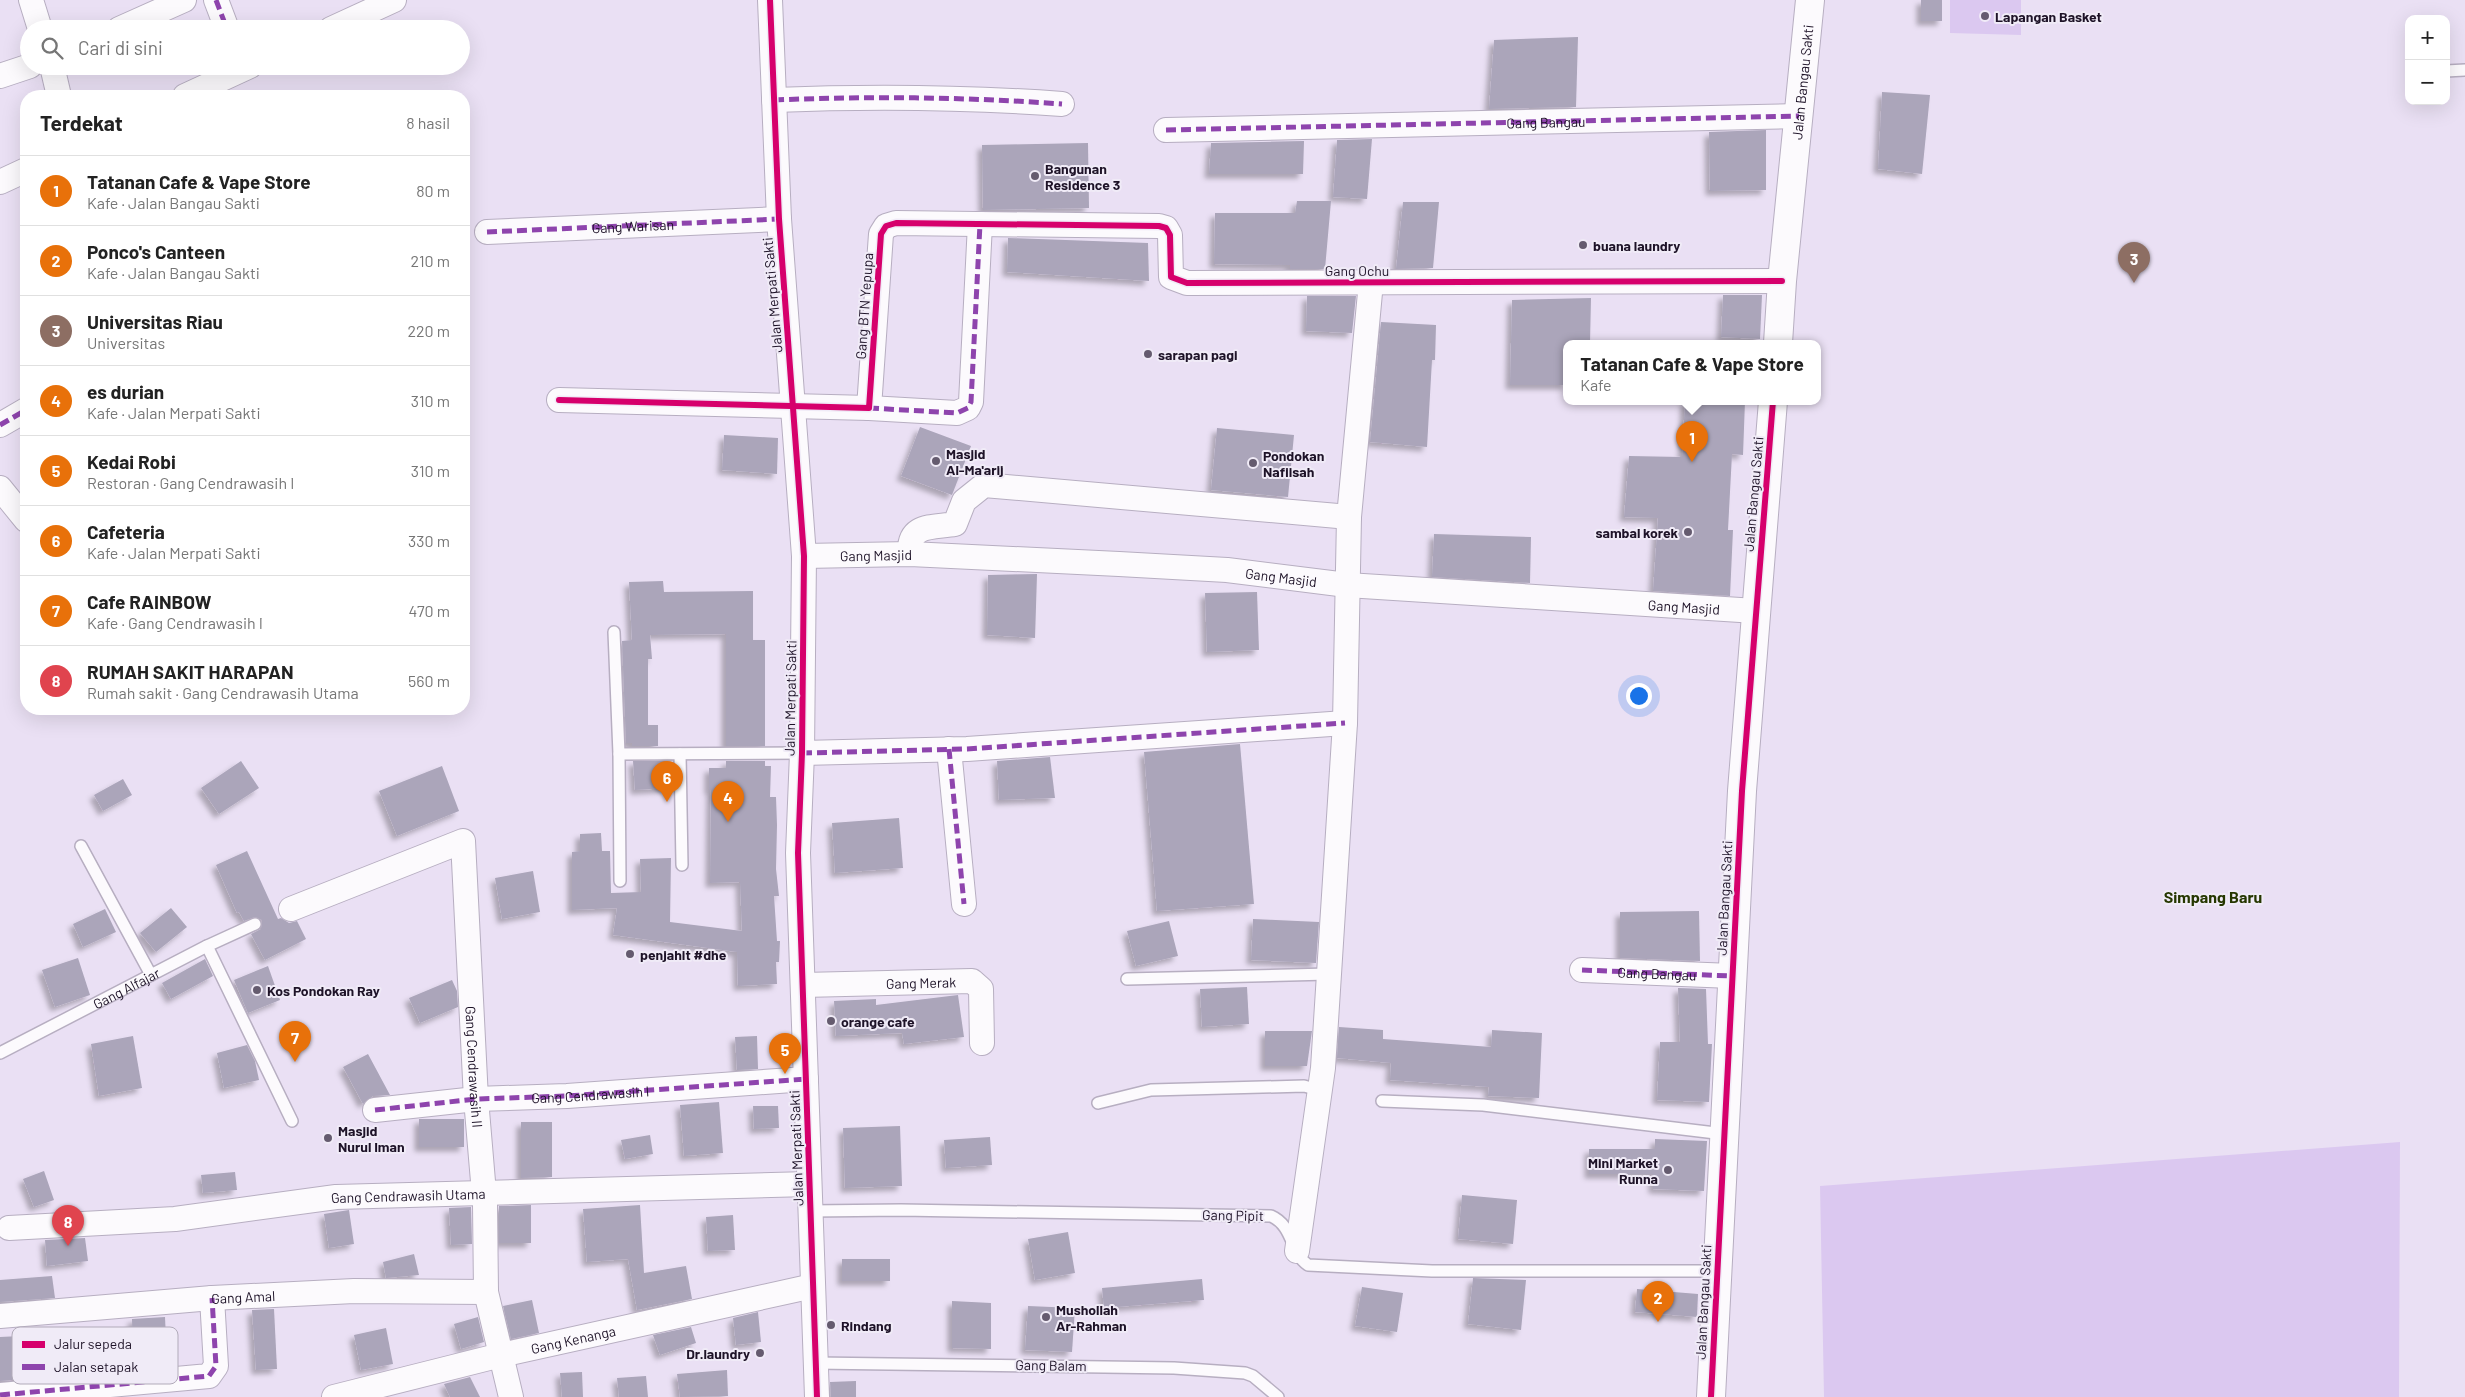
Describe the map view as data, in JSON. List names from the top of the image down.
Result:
{
  "streets": {
    "street": [
      "Jalan Bangau Sakti",
      "Gang Bangau",
      "Gang Warisan",
      "Gang Ochu",
      "Jalan Merpati Sakti",
      "Gang BTN Yepupa",
      "Gang Masjid",
      "Gang Merak",
      "Gang Cendrawasih II",
      "Gang Cendrawasih I",
      "Gang Cendrawasih Utama",
      "Gang Amal",
      "Gang Kenanga"
    ],
    "lane": ["Gang Alfajar", "Gang Pipit", "Gang Balam"]
  },
  "crossings": [
    ["Jalan Bangau Sakti", "Gang Bangau"],
    ["Jalan Bangau Sakti", "Gang Ochu"],
    ["Jalan Bangau Sakti", "Gang Masjid"],
    ["Jalan Bangau Sakti", "Gang Pipit"],
    ["Gang Warisan", "Jalan Merpati Sakti"],
    ["Gang Ochu", "Gang BTN Yepupa"],
    ["Jalan Merpati Sakti", "Gang Masjid"],
    ["Jalan Merpati Sakti", "Gang Merak"],
    ["Jalan Merpati Sakti", "Gang Cendrawasih I"],
    ["Jalan Merpati Sakti", "Gang Cendrawasih Utama"],
    ["Jalan Merpati Sakti", "Gang Pipit"],
    ["Jalan Merpati Sakti", "Gang Kenanga"],
    ["Jalan Merpati Sakti", "Gang Balam"],
    ["Gang Cendrawasih II", "Gang Cendrawasih I"],
    ["Gang Cendrawasih II", "Gang Cendrawasih Utama"],
    ["Gang Cendrawasih II", "Gang Amal"],
    ["Gang Cendrawasih II", "Gang Kenanga"]
  ],
  "districts": ["Simpang Baru"],
  "places": [
    "Lapangan Basket",
    "Bangunan Residence 3",
    "buana laundry",
    "sarapan pagi",
    "Masjid Al-Ma'arij",
    "Pondokan Nafiisah",
    "sambal korek",
    "penjahit #dhe",
    "Kos Pondokan Ray",
    "orange cafe",
    "Masjid Nurul Iman",
    "Mini Market Runna",
    "Mushollah Ar-Rahman",
    "Rindang",
    "Dr.laundry"
  ],
  "legend": ["Jalur sepeda", "Jalan setapak"],
  "page": {
    "map_buttons": ["+", "−"],
    "search": "Cari di sini",
    "heading": ["Terdekat", "8 hasil"],
    "list": [
      {
        "mark": "1",
        "name": "Tatanan Cafe & Vape Store",
        "note": "Kafe · Jalan Bangau Sakti",
        "value": "80 m"
      },
      {
        "mark": "2",
        "name": "Ponco's Canteen",
        "note": "Kafe · Jalan Bangau Sakti",
        "value": "210 m"
      },
      {
        "mark": "3",
        "name": "Universitas Riau",
        "note": "Universitas",
        "value": "220 m"
      },
      {
        "mark": "4",
        "name": "es durian",
        "note": "Kafe · Jalan Merpati Sakti",
        "value": "310 m"
      },
      {
        "mark": "5",
        "name": "Kedai Robi",
        "note": "Restoran · Gang Cendrawasih I",
        "value": "310 m"
      },
      {
        "mark": "6",
        "name": "Cafeteria",
        "note": "Kafe · Jalan Merpati Sakti",
        "value": "330 m"
      },
      {
        "mark": "7",
        "name": "Cafe RAINBOW",
        "note": "Kafe · Gang Cendrawasih I",
        "value": "470 m"
      },
      {
        "mark": "8",
        "name": "RUMAH SAKIT HARAPAN",
        "note": "Rumah sakit · Gang Cendrawasih Utama",
        "value": "560 m"
      }
    ],
    "pins": [
      "3",
      "1",
      "6",
      "4",
      "7",
      "5",
      "8",
      "2"
    ],
    "popup": ["Tatanan Cafe & Vape Store", "Kafe"]
  }
}
